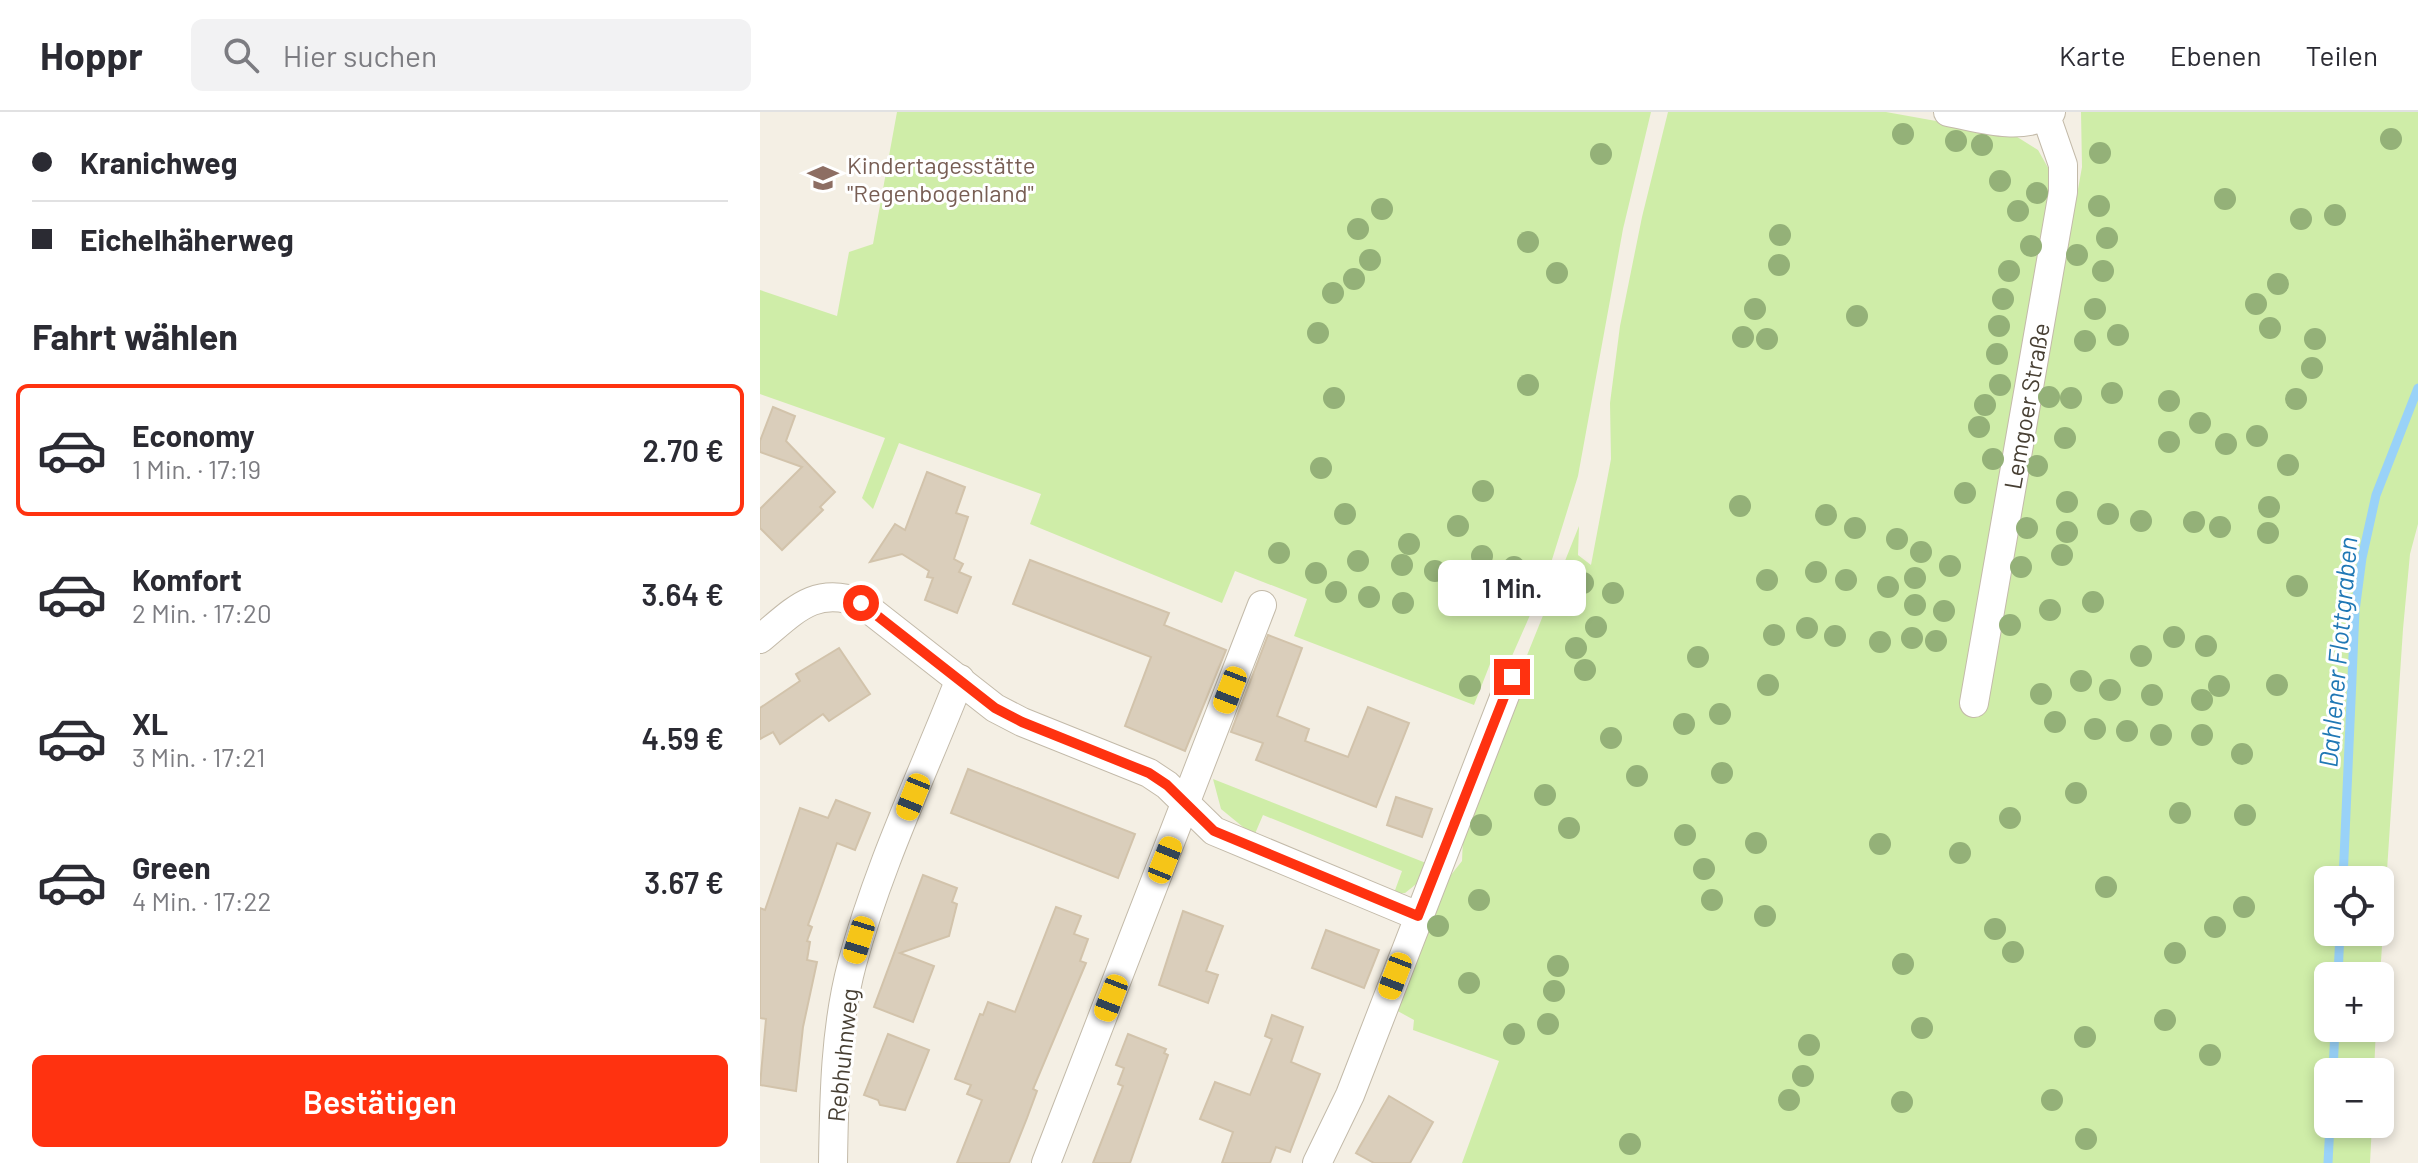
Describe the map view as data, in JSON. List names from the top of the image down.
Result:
{
  "streets": {
    "street": ["Lemgoer Straße", "Rebhuhnweg"]
  },
  "water": ["Dahlener Flottgraben"],
  "places": {
    "school or university": ["Kindertagesstätte \"Regenbogenland\""]
  },
  "page": {
    "header": "Hoppr",
    "search": "Hier suchen",
    "nav": ["Karte", "Ebenen", "Teilen"],
    "banner": ["Kranichweg", "Eichelhäherweg"],
    "heading": "Fahrt wählen",
    "list": [
      {
        "name": "Economy",
        "note": "1 Min. · 17:19",
        "value": "2.70 €"
      },
      {
        "name": "Komfort",
        "note": "2 Min. · 17:20",
        "value": "3.64 €"
      },
      {
        "name": "XL",
        "note": "3 Min. · 17:21",
        "value": "4.59 €"
      },
      {
        "name": "Green",
        "note": "4 Min. · 17:22",
        "value": "3.67 €"
      }
    ],
    "bubble": "1 Min.",
    "map_buttons": ["+", "−"],
    "buttons": "Bestätigen"
  }
}
